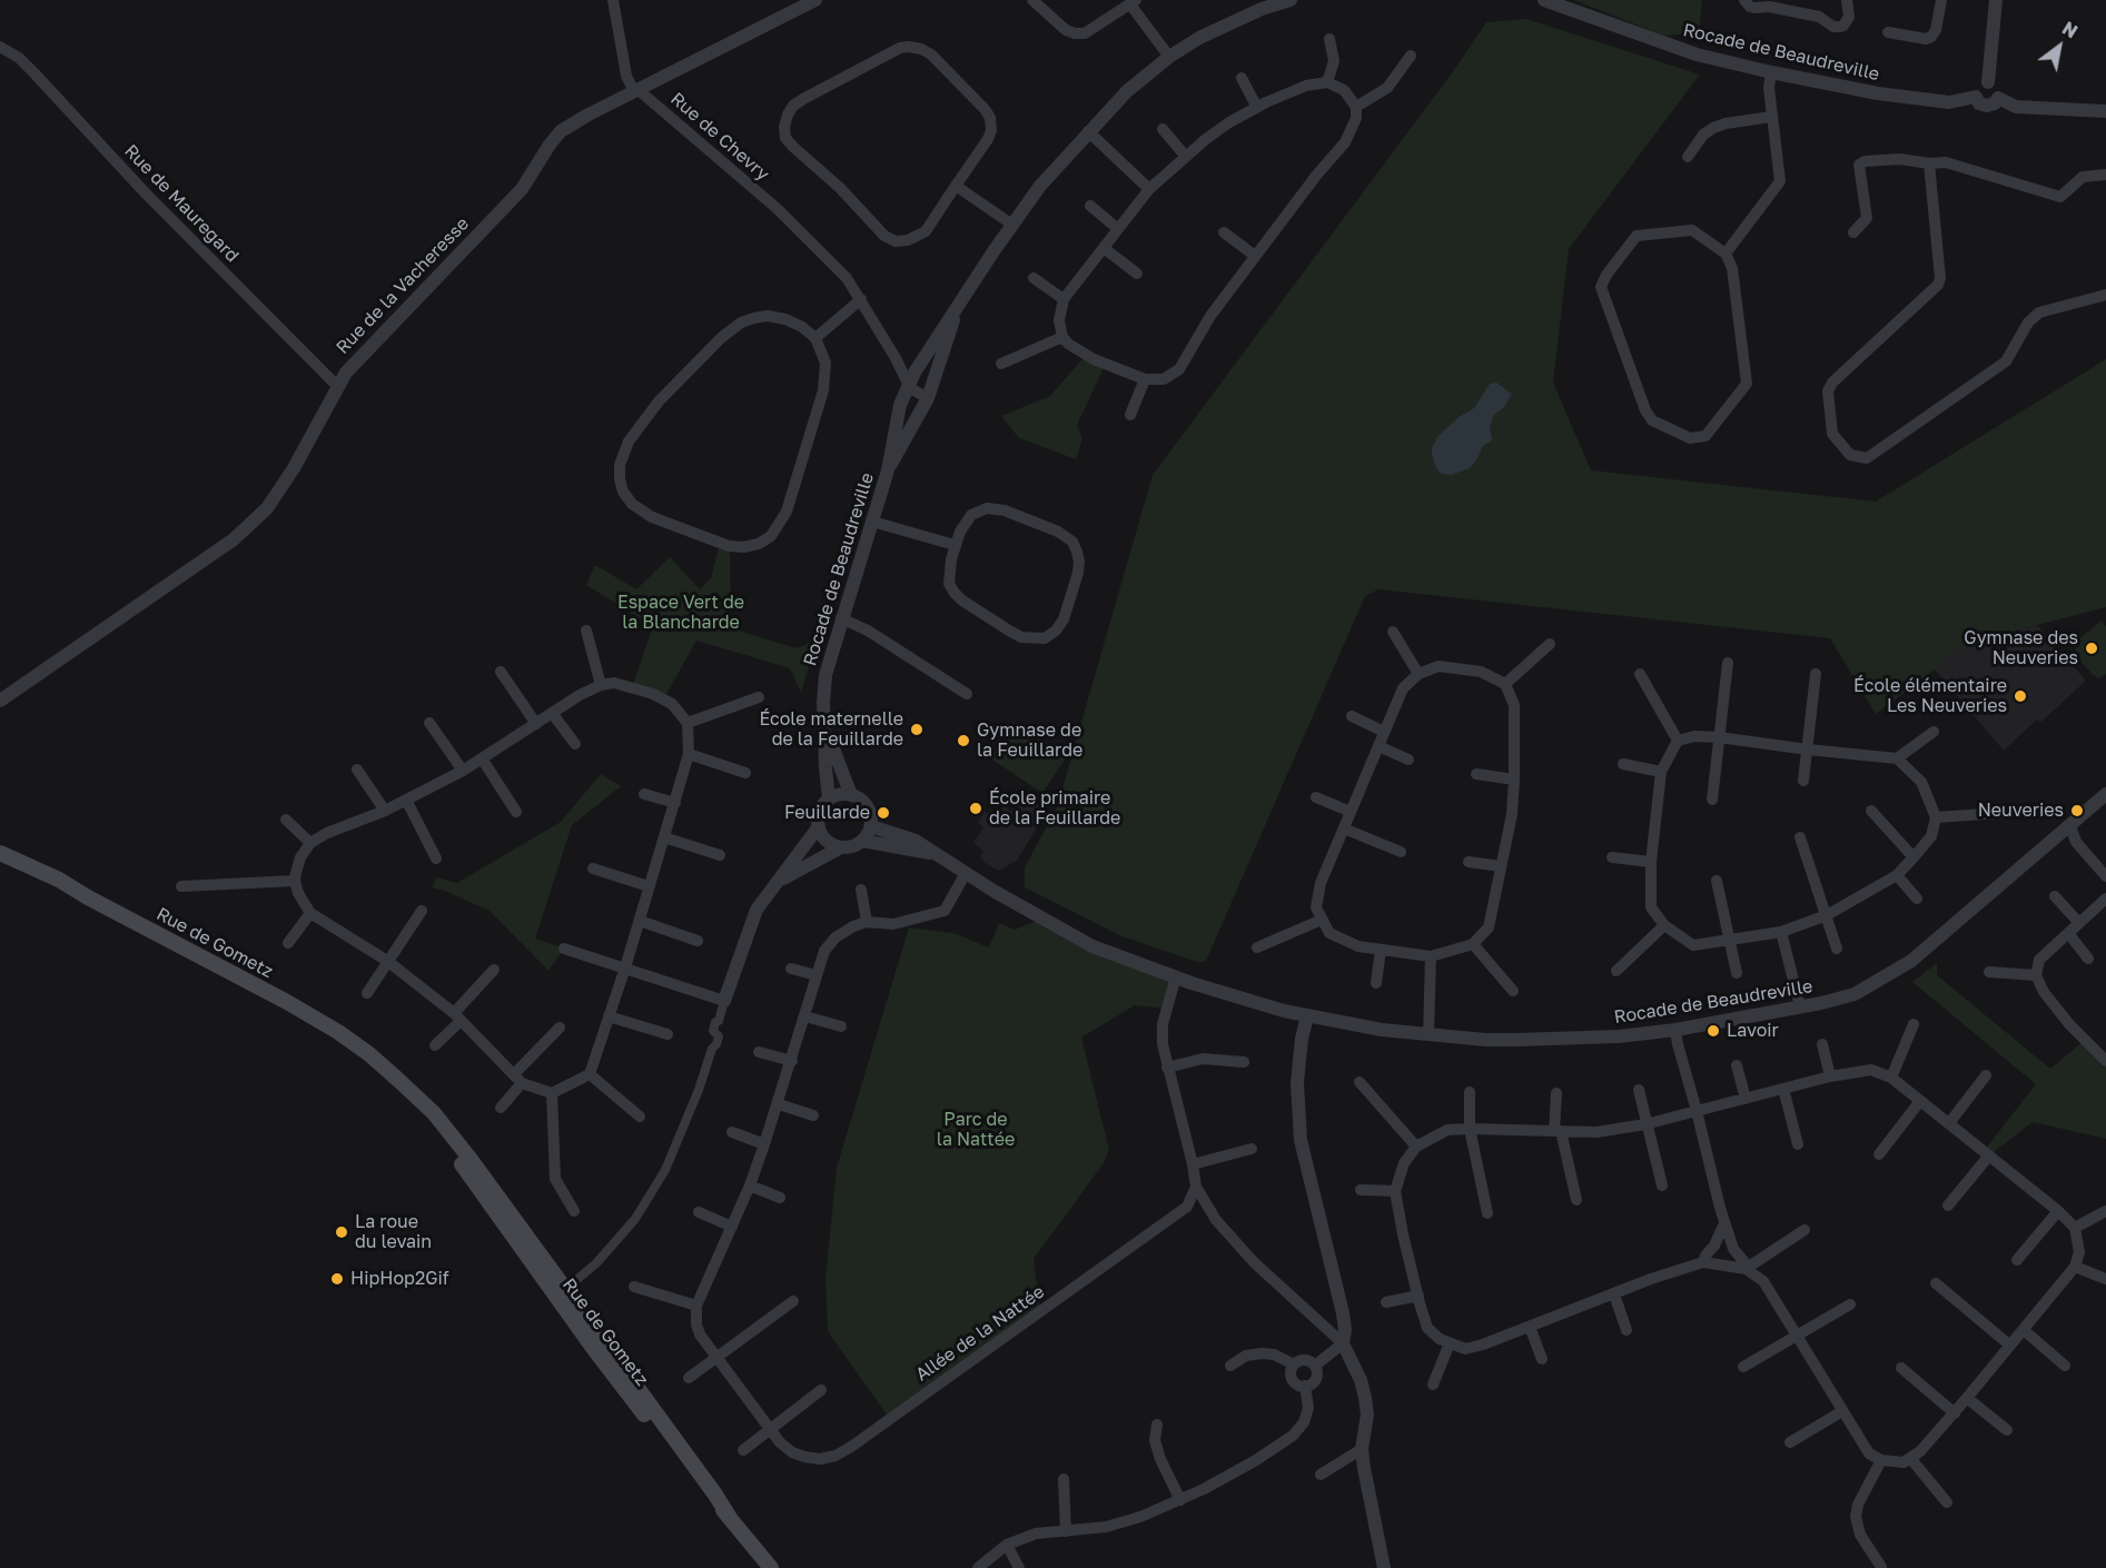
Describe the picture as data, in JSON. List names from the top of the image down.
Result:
{
  "streets": {
    "main road": ["Rue de Gometz"],
    "street": [
      "Rocade de Beaudreville",
      "Rue de Chevry",
      "Rue de Mauregard",
      "Rue de la Vacheresse",
      "Allée de la Nattée"
    ]
  },
  "crossings": [
    ["Rocade de Beaudreville", "Rue de Chevry"],
    ["Rue de Chevry", "Rue de la Vacheresse"],
    ["Rue de Mauregard", "Rue de la Vacheresse"]
  ],
  "parks": ["Espace Vert de la Blancharde", "Parc de la Nattée"],
  "places": [
    "Gymnase des Neuveries",
    "École élémentaire Les Neuveries",
    "École maternelle de la Feuillarde",
    "Gymnase de la Feuillarde",
    "École primaire de la Feuillarde",
    "Neuveries",
    "Feuillarde",
    "Lavoir",
    "La roue du levain",
    "HipHop2Gif"
  ],
  "north": "top right"
}
